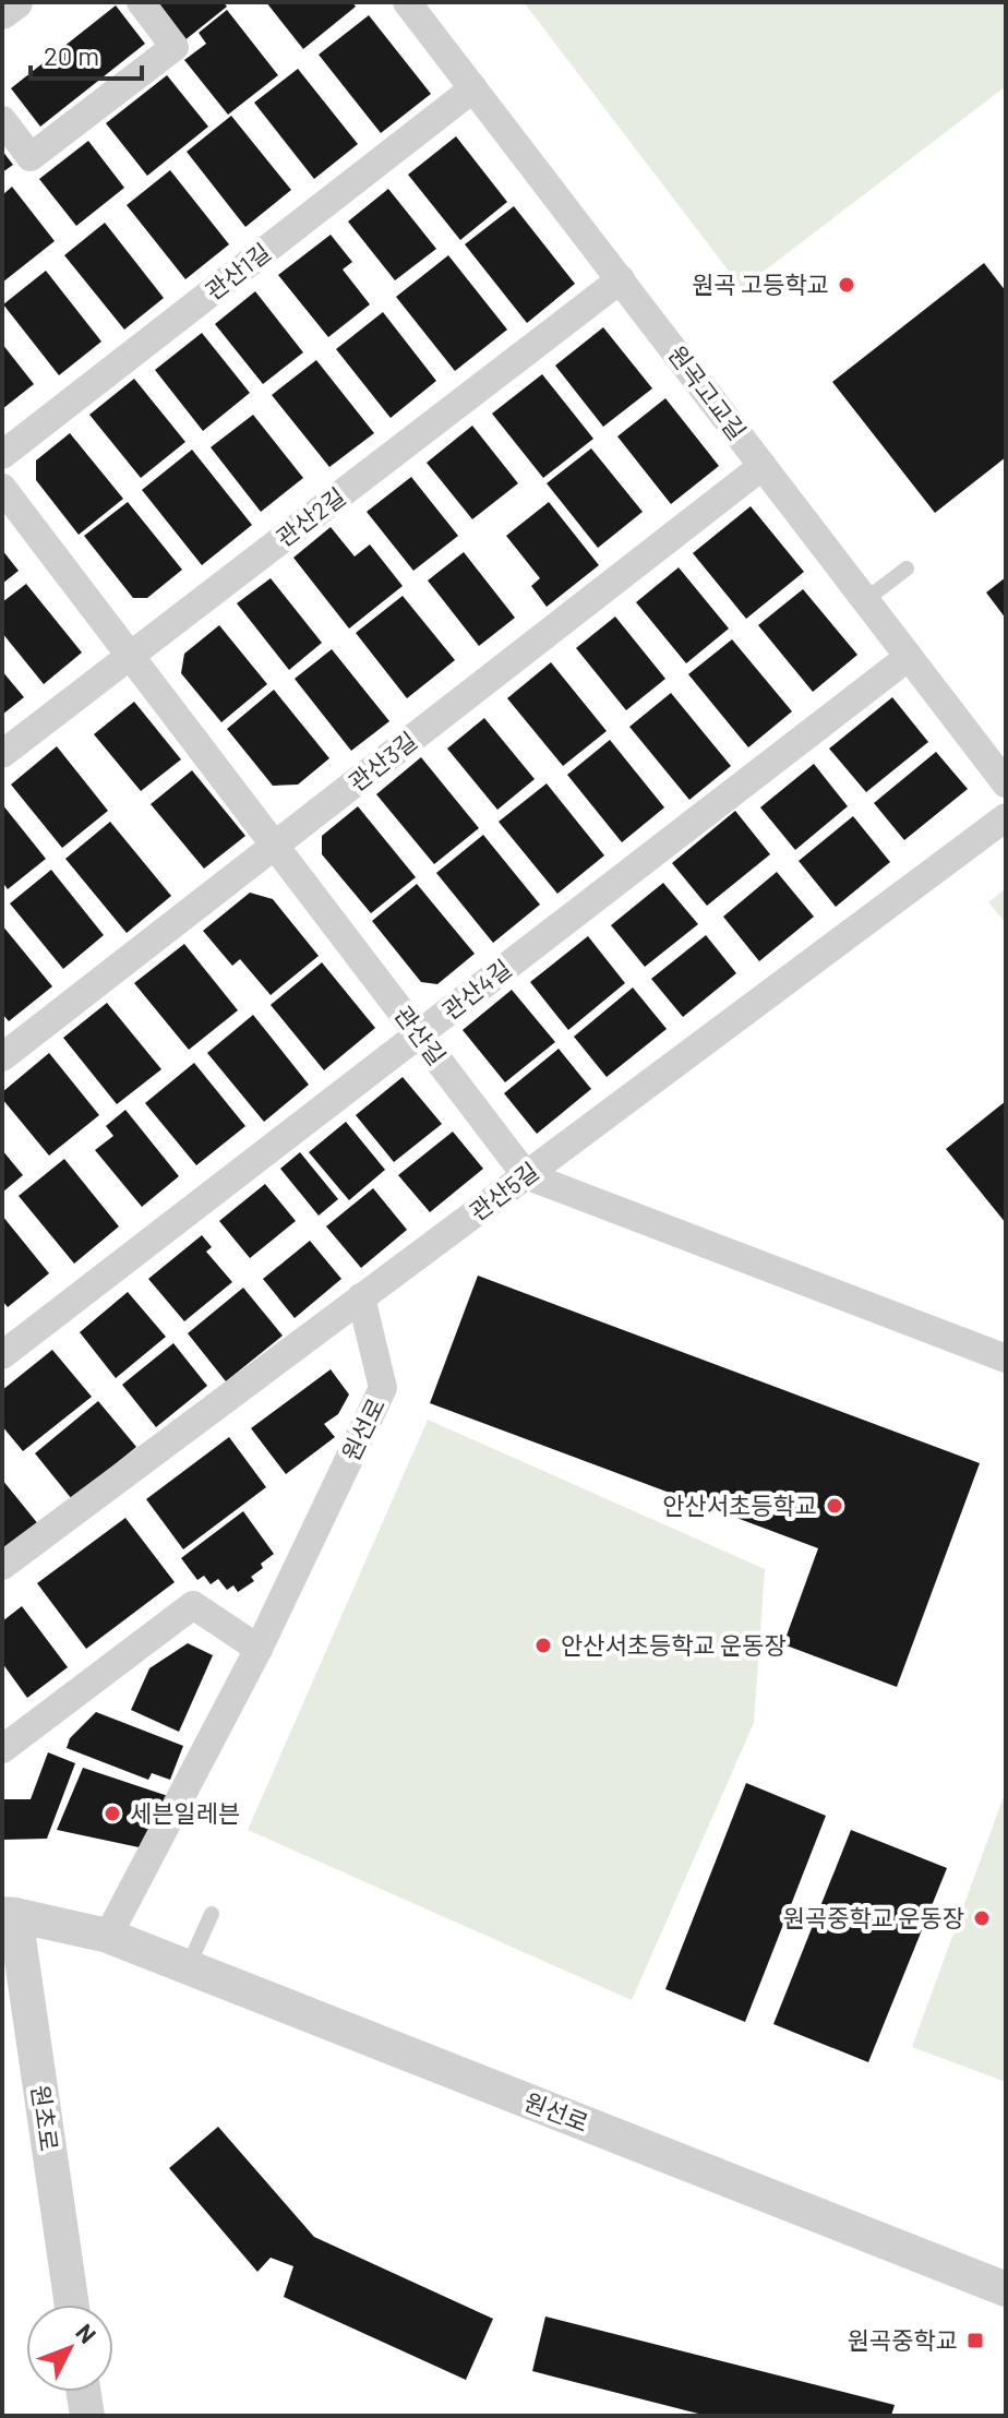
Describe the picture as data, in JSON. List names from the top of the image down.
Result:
{
  "streets": {
    "street": [
      "관산1길",
      "원곡고교길",
      "관산2길",
      "관산3길",
      "관산4길",
      "관산길",
      "관산5길",
      "원선로",
      "원초로"
    ]
  },
  "crossings": [
    ["관산1길", "원곡고교길"],
    ["원곡고교길", "관산2길"],
    ["원곡고교길", "관산3길"],
    ["원곡고교길", "관산4길"],
    ["관산2길", "관산길"],
    ["관산3길", "관산길"],
    ["관산4길", "관산길"],
    ["관산길", "관산5길"],
    ["관산5길", "원선로"],
    ["원선로", "원초로"]
  ],
  "places": {
    "other": [
      "원곡 고등학교",
      "안산서초등학교",
      "안산서초등학교 운동장",
      "세븐일레븐",
      "원곡중학교 운동장"
    ],
    "transit": ["원곡중학교"]
  },
  "scale_bar": "20 m",
  "north": "top right"
}
